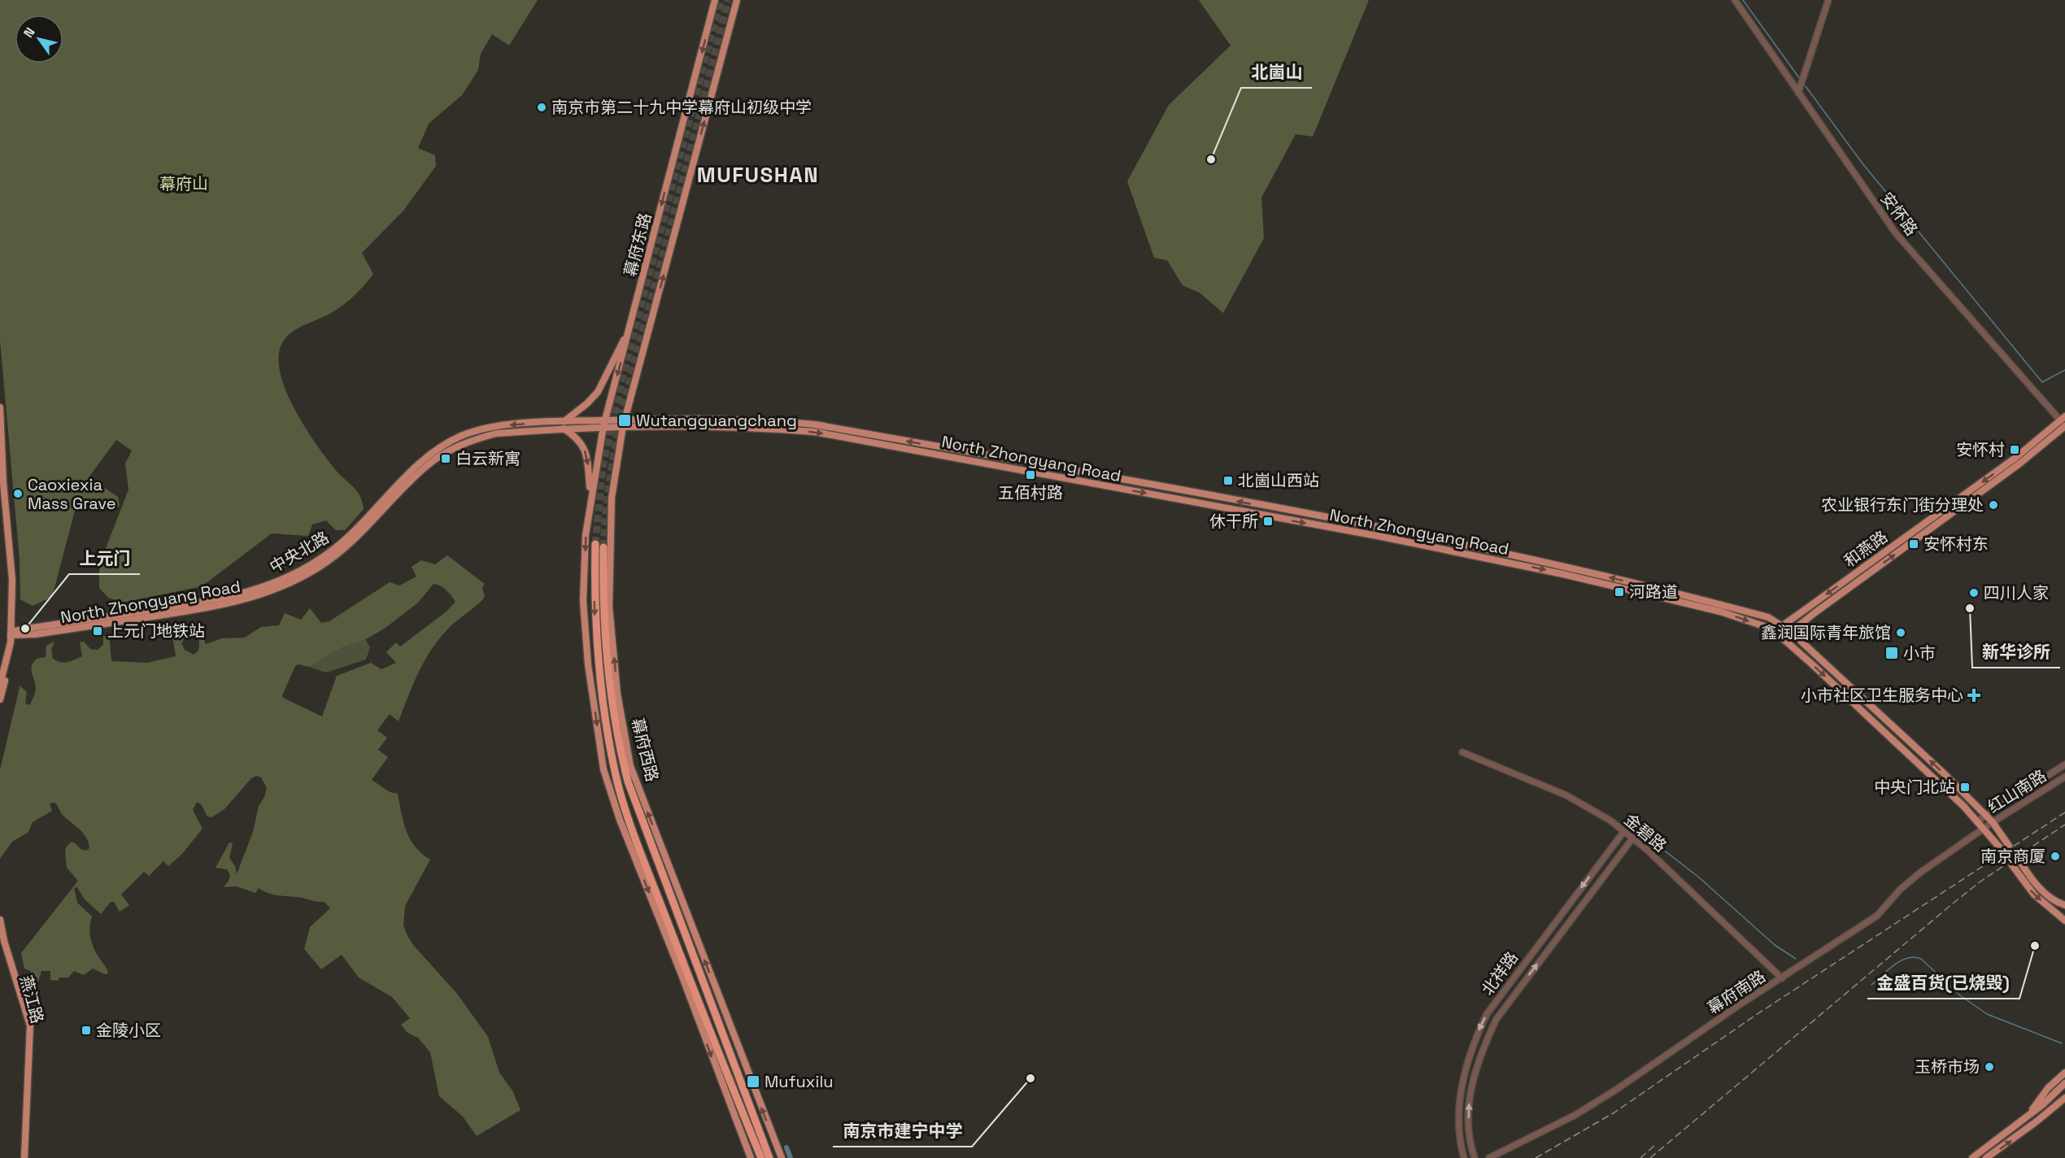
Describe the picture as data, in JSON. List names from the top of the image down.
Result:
{
  "streets": {
    "highway": ["幕府西路"],
    "main road": [
      "幕府东路",
      "North Zhongyang Road",
      "和燕路",
      "燕江路"
    ],
    "street": [
      "安怀路",
      "红山南路",
      "金碧路",
      "北祥路",
      "幕府南路"
    ]
  },
  "crossings": [
    ["安怀路", "和燕路"],
    ["幕府东路", "North Zhongyang Road"],
    ["幕府东路", "幕府西路"],
    ["North Zhongyang Road", "和燕路"],
    ["North Zhongyang Road", "幕府西路"],
    ["North Zhongyang Road", "红山南路"],
    ["North Zhongyang Road", "幕府南路"],
    ["红山南路", "幕府南路"],
    ["金碧路", "北祥路"],
    ["金碧路", "幕府南路"]
  ],
  "districts": ["MUFUSHAN"],
  "parks": ["幕府山"],
  "places": {
    "other": [
      "南京市第二十九中学幕府山初级中学",
      "北崮山",
      "Caoxiexia Mass Grave",
      "农业银行东门街分理处",
      "四川人家",
      "新华诊所",
      "上元门",
      "鑫润国际青年旅馆",
      "南京商厦",
      "金盛百货(已烧毁)",
      "玉桥市场",
      "南京市建宁中学"
    ],
    "transit": [
      "Wutangguangchang",
      "安怀村",
      "白云新寓",
      "五佰村路",
      "北崮山西站",
      "休干所",
      "安怀村东",
      "河路道",
      "上元门地铁站",
      "小市",
      "中央门北站",
      "金陵小区",
      "Mufuxilu"
    ],
    "health": ["小市社区卫生服务中心"]
  },
  "north": "top left"
}
